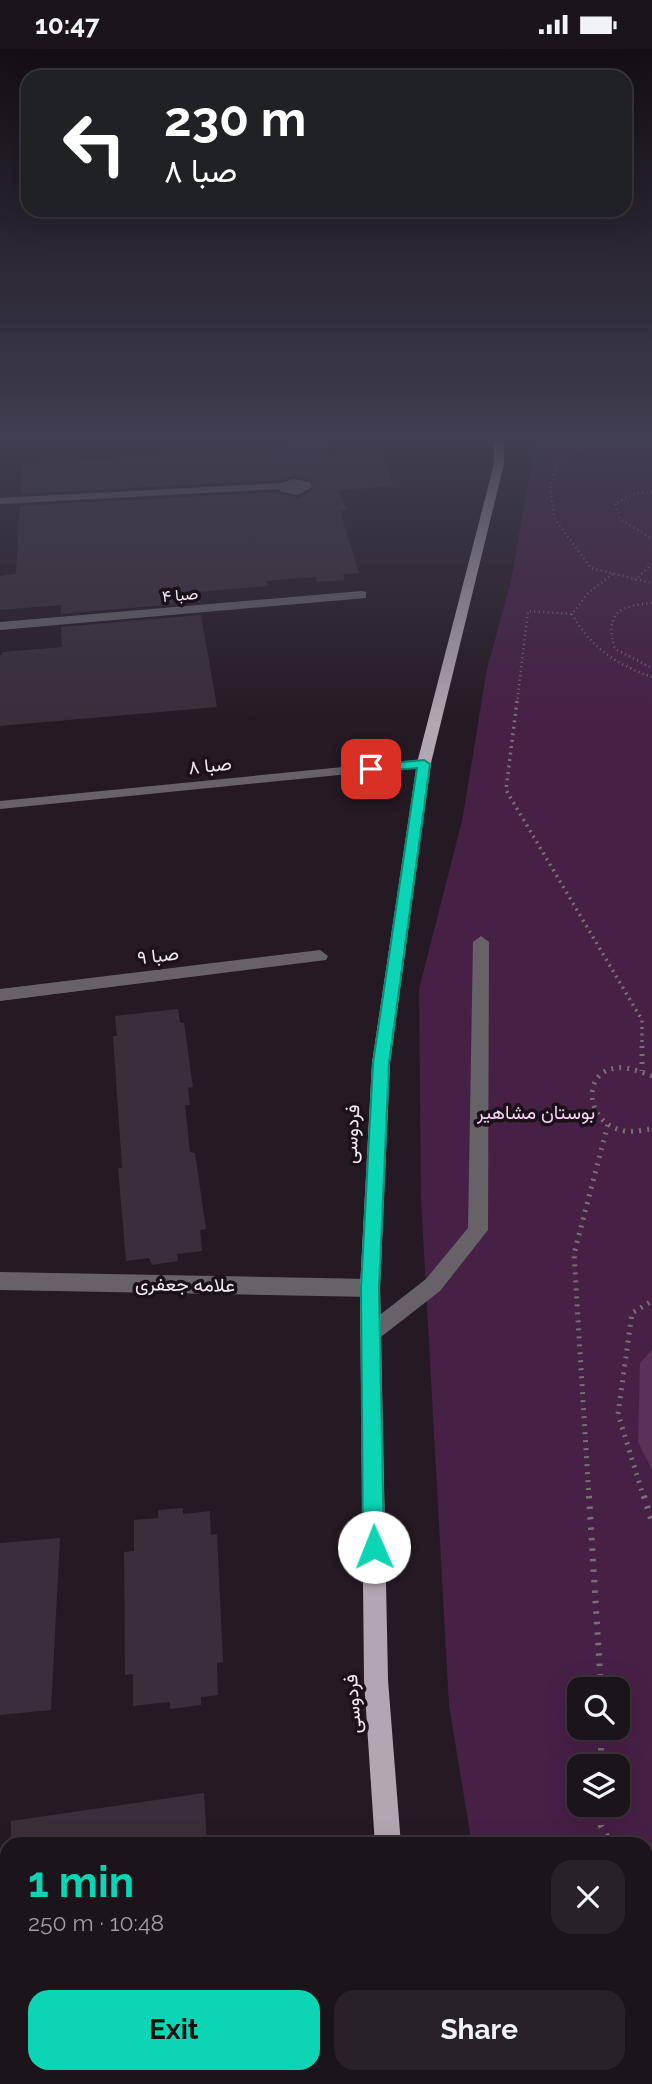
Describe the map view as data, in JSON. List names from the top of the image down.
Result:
{
  "streets": {
    "main road": ["فردوسی"],
    "street": [
      "صبا ۴",
      "صبا ۸",
      "صبا ۹",
      "علامه جعفری"
    ]
  },
  "crossings": [
    ["صبا ۸", "فردوسی"],
    ["فردوسی", "علامه جعفری"]
  ],
  "parks": ["بوستان مشاهیر"],
  "page": {
    "status": "10:47",
    "turn": ["230 m", "صبا ۸"],
    "heading": ["1 min", "250 m · 10:48"],
    "buttons": ["Exit", "Share"]
  }
}
